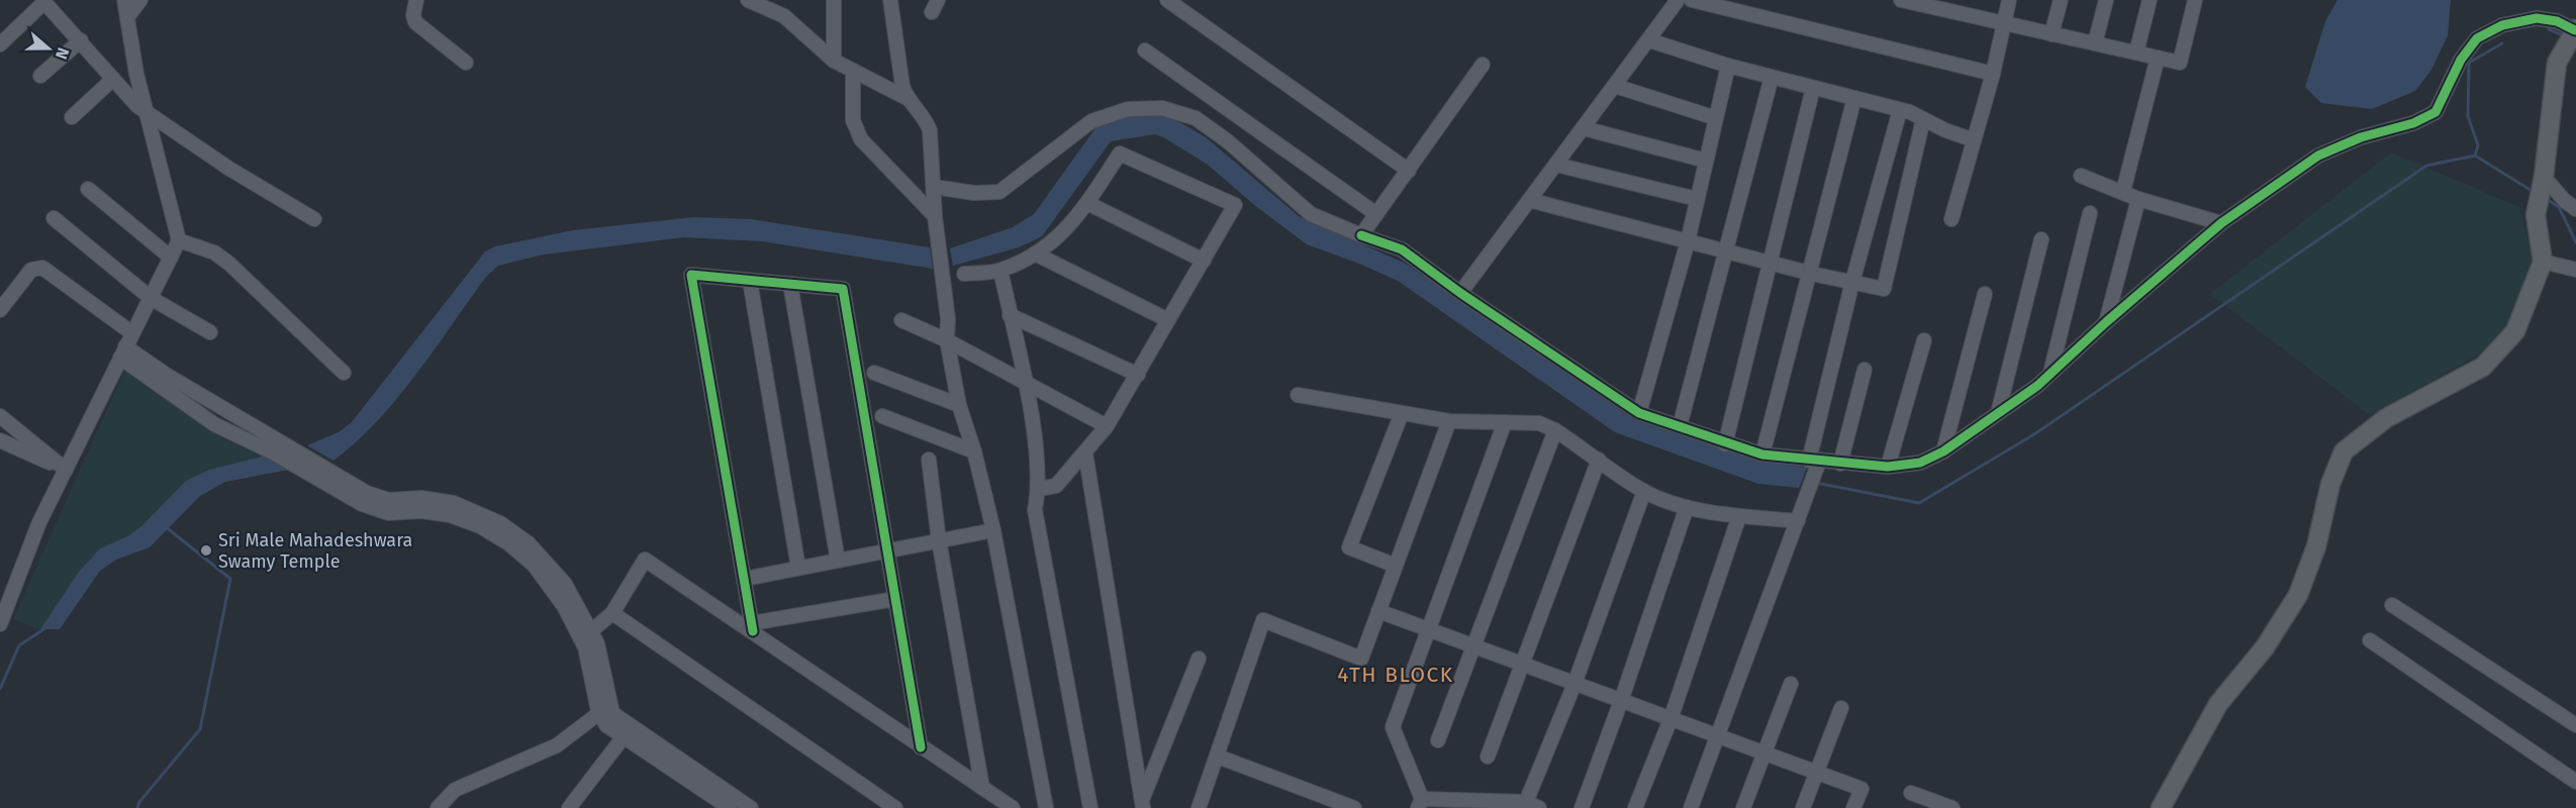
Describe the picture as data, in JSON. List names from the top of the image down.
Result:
{
  "districts": ["4TH BLOCK"],
  "places": ["Sri Male Mahadeshwara Swamy Temple"],
  "north": "right"
}
